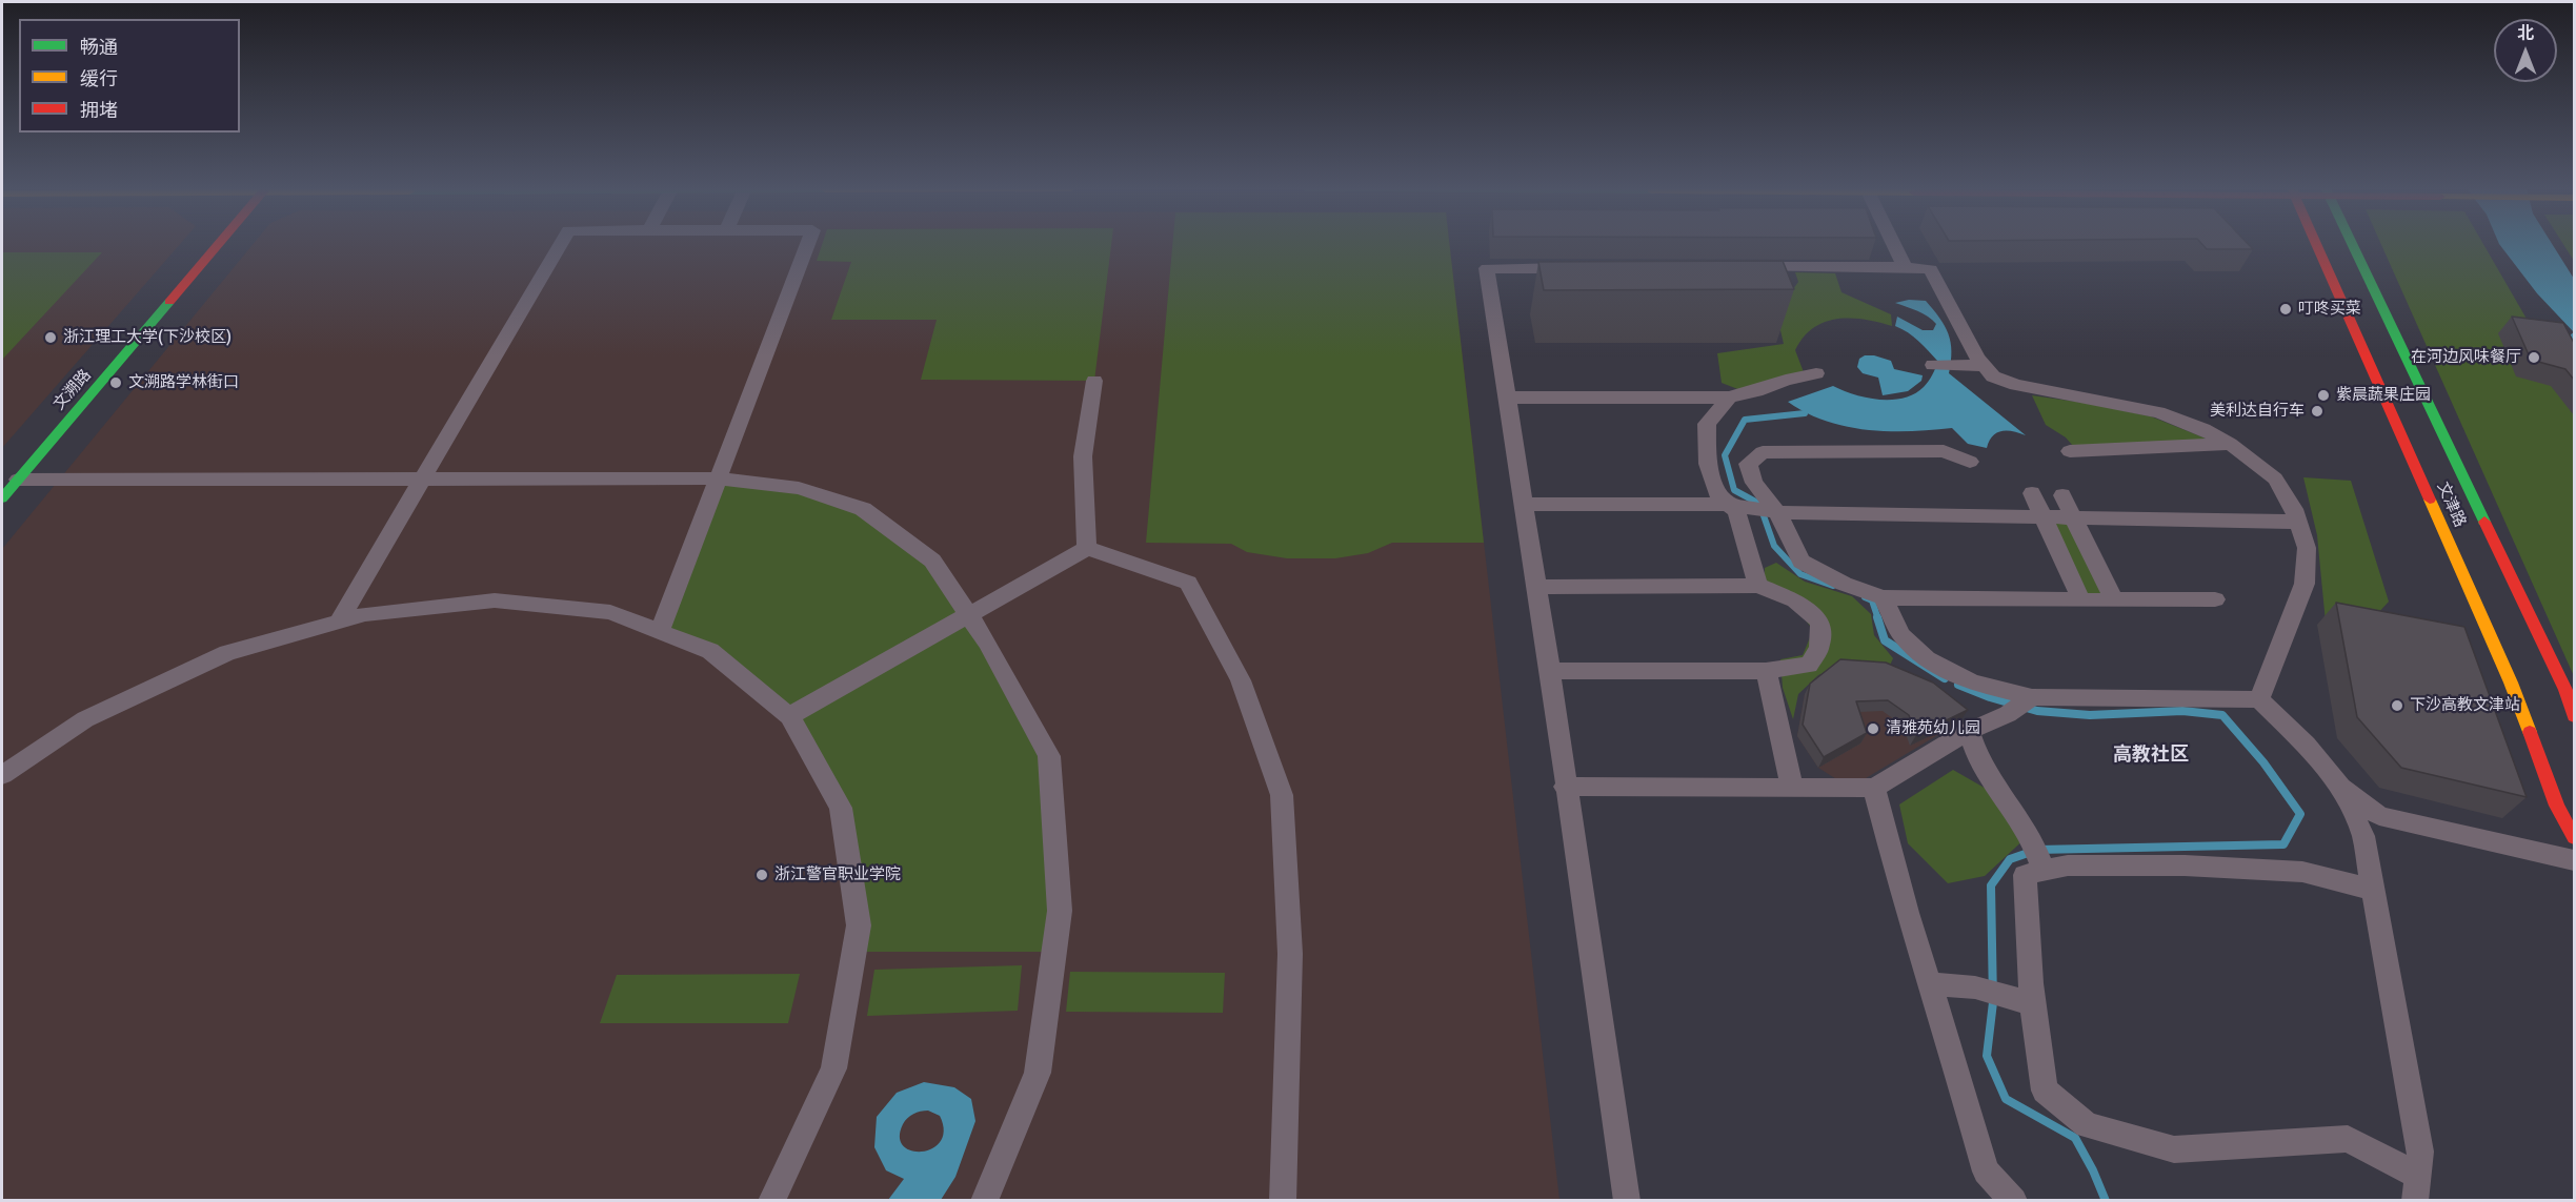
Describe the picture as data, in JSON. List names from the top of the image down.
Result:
{
  "streets": {
    "main road": ["文溯路", "文津路"]
  },
  "districts": ["高教社区"],
  "places": [
    "叮咚买菜",
    "浙江理工大学(下沙校区)",
    "在河边风味餐厅",
    "文溯路学林街口",
    "紫晨蔬果庄园",
    "美利达自行车",
    "下沙高教文津站",
    "清雅苑幼儿园",
    "浙江警官职业学院"
  ],
  "legend": ["畅通", "缓行", "拥堵"],
  "north": "top"
}
